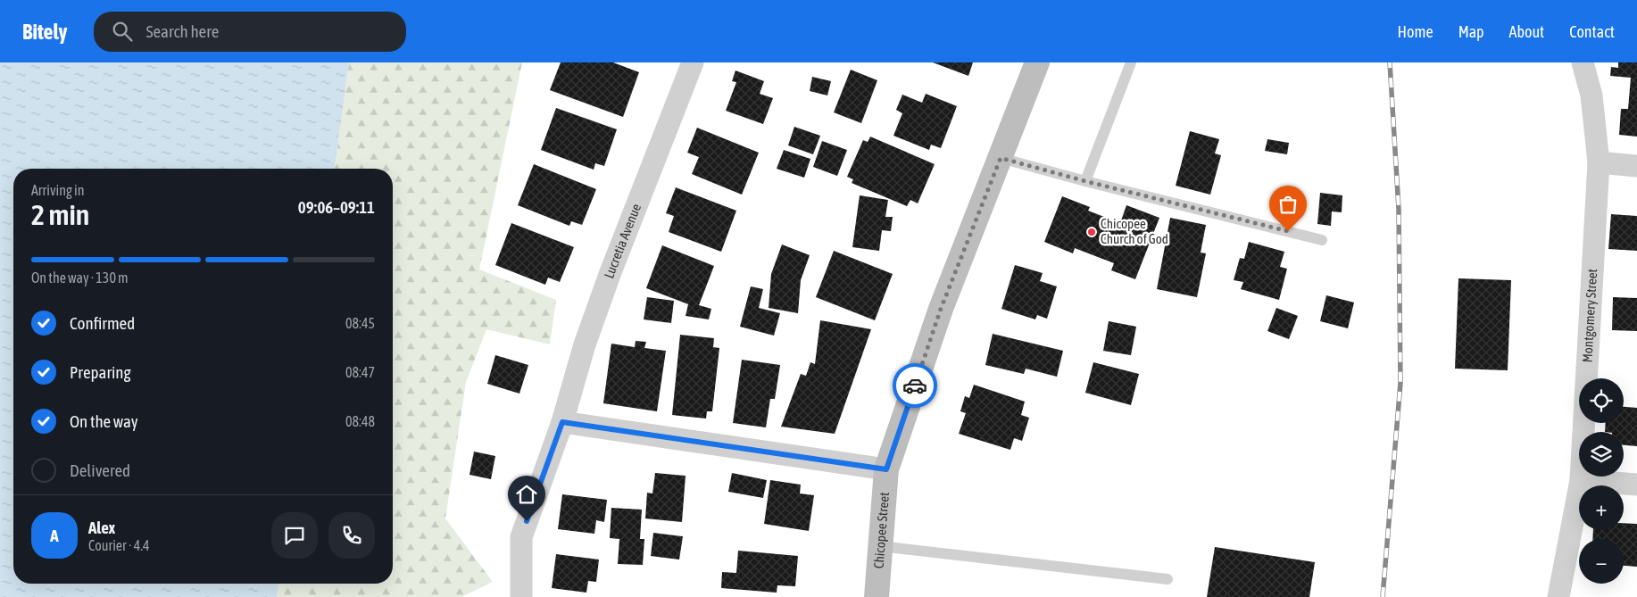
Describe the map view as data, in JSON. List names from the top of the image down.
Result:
{
  "streets": {
    "main road": ["Chicopee Street"],
    "street": ["Lucretia Avenue", "Montgomery Street"]
  },
  "places": ["Chicopee Church of God"],
  "page": {
    "header": "Bitely",
    "search": "Search here",
    "nav": [
      "Home",
      "Map",
      "About",
      "Contact"
    ],
    "heading": ["2 min", "Arriving in", "09:06–09:11"],
    "panel": ["Alex", "Courier · 4.4"],
    "bar": "On the way · 130 m",
    "list": [
      ["Confirmed", "08:45"],
      ["Preparing", "08:47"],
      ["On the way", "08:48"],
      "Delivered"
    ],
    "map_buttons": ["+", "−"],
    "round": "A"
  }
}
